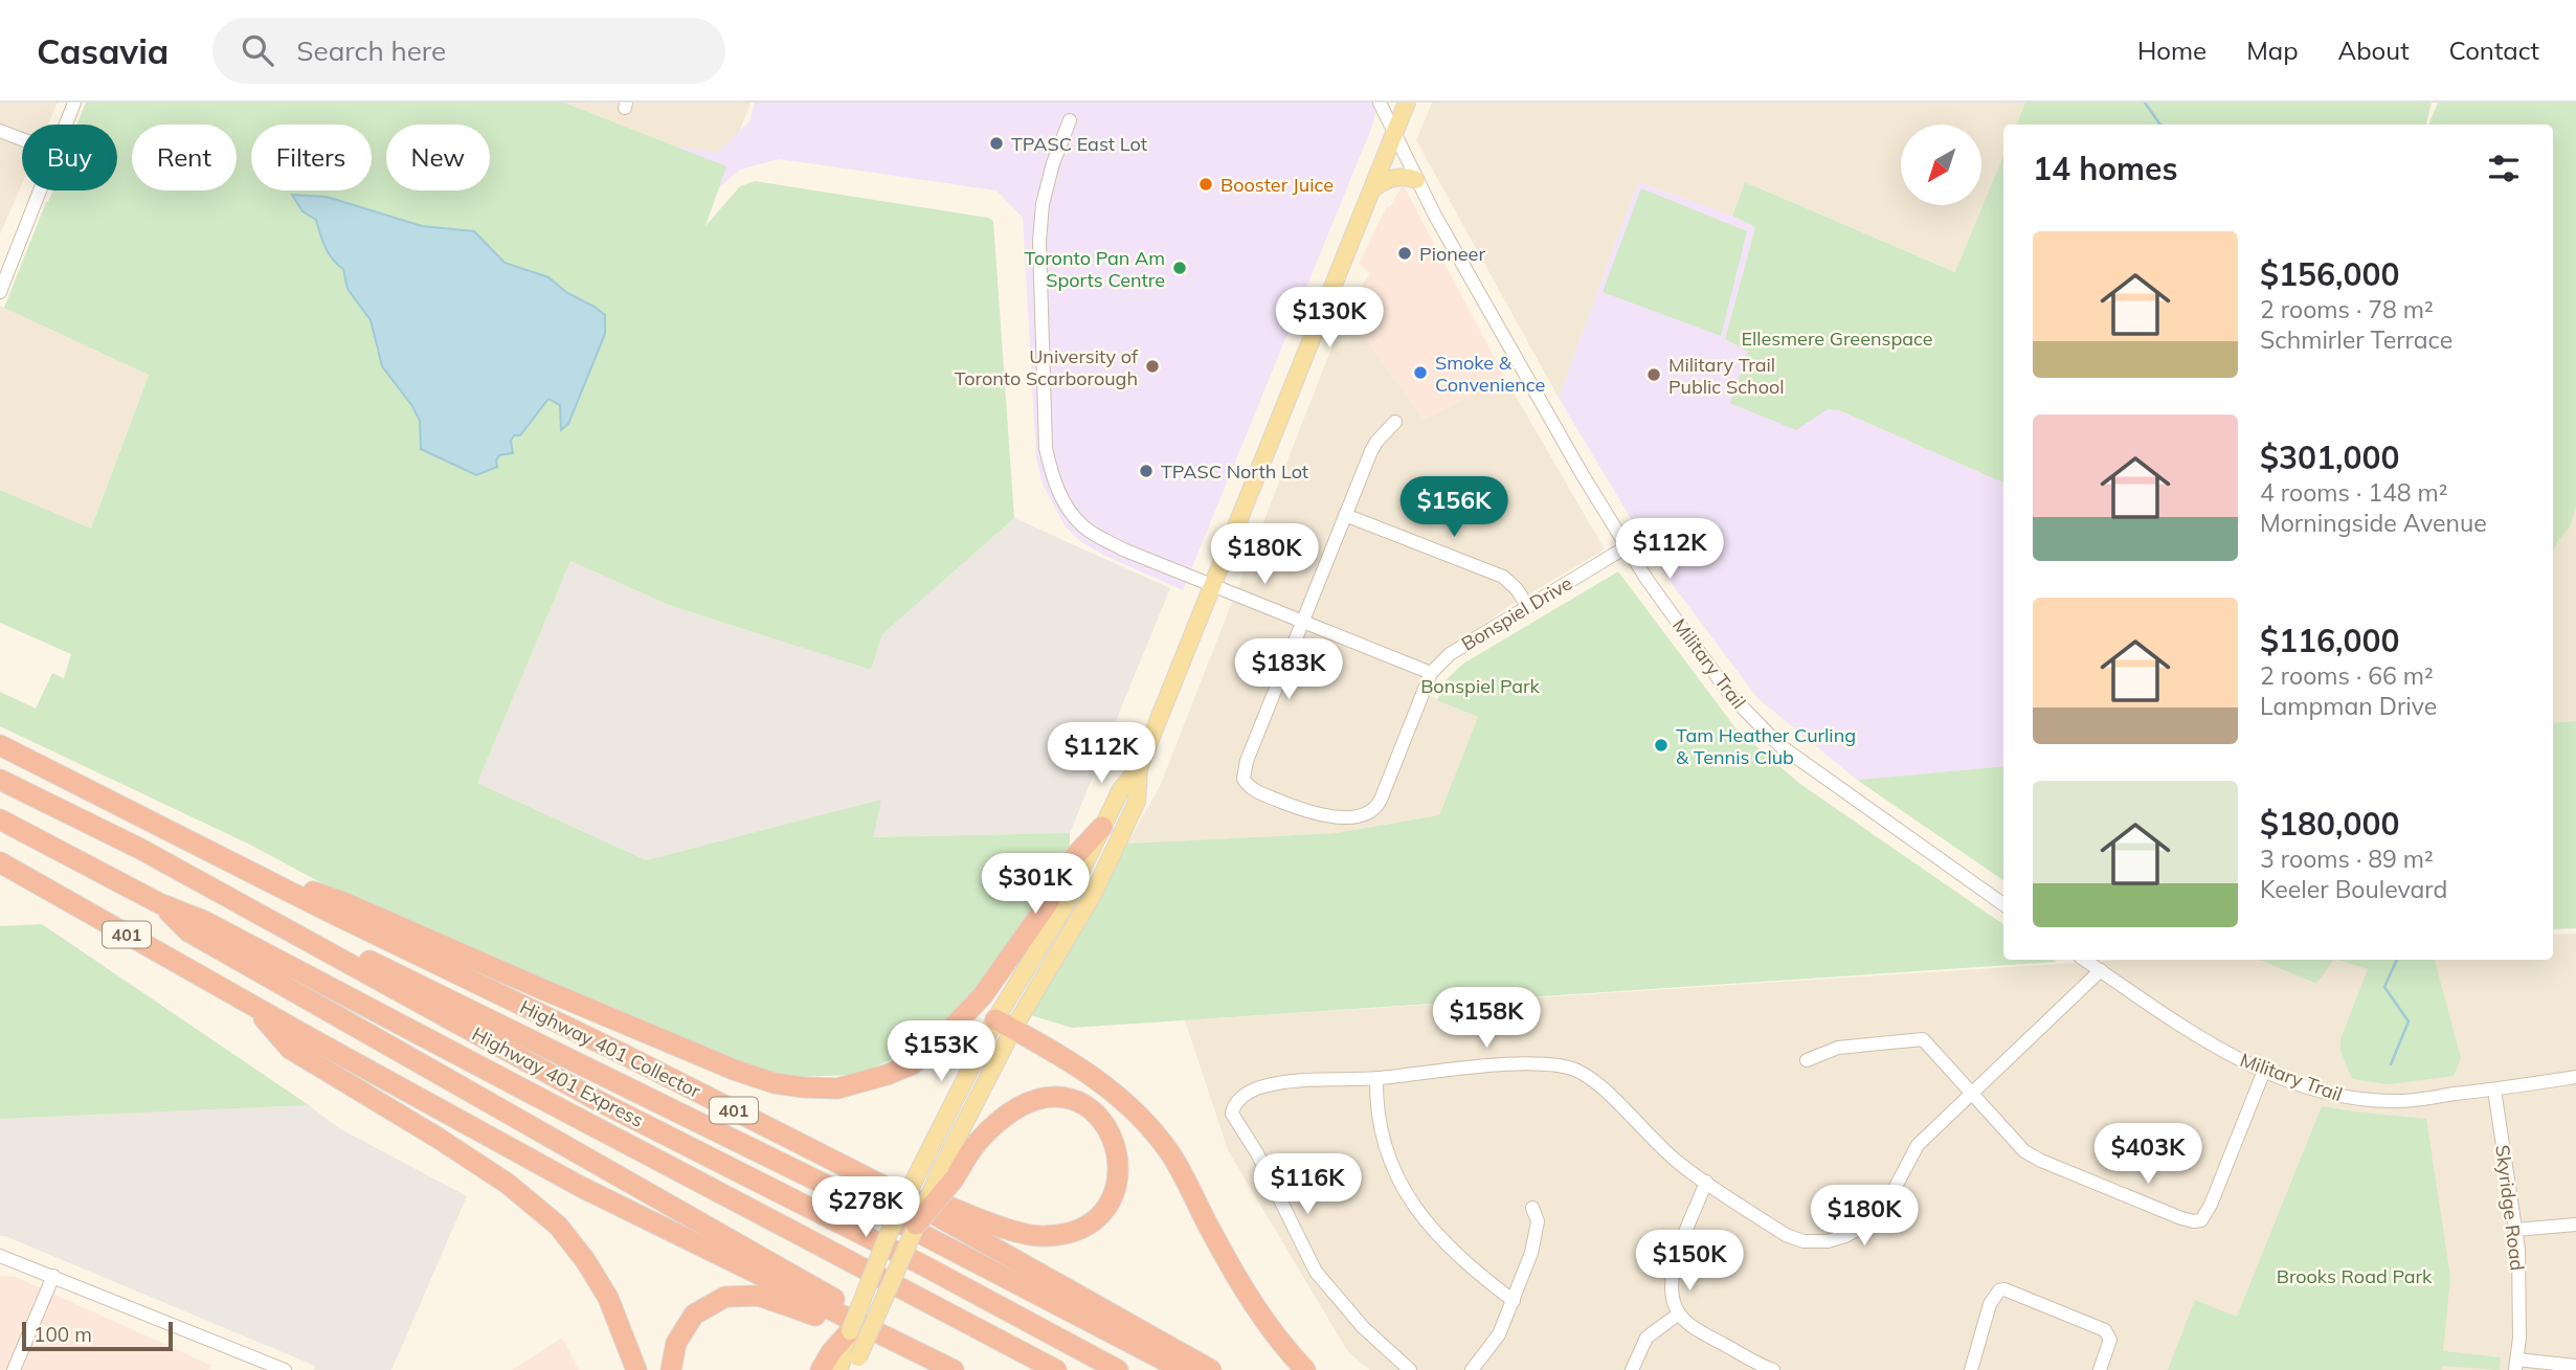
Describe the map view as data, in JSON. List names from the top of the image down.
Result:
{
  "streets": {
    "highway": ["401", "Highway 401 Collector", "Highway 401 Express"],
    "street": ["Bonspiel Drive", "Military Trail", "Skyridge Road"]
  },
  "crossings": [
    ["Bonspiel Drive", "Military Trail"],
    ["Military Trail", "Skyridge Road"]
  ],
  "parks": ["Ellesmere Greenspace", "Bonspiel Park", "Brooks Road Park"],
  "places": [
    "TPASC East Lot",
    "Booster Juice",
    "Pioneer",
    "Toronto Pan Am Sports Centre",
    "University of Toronto Scarborough",
    "Smoke & Convenience",
    "Military Trail Public School",
    "TPASC North Lot",
    "Tam Heather Curling & Tennis Club"
  ],
  "scale_bar": "100 m",
  "north": "bottom left",
  "page": {
    "header": "Casavia",
    "search": "Search here",
    "nav": [
      "Home",
      "Map",
      "About",
      "Contact"
    ],
    "chip": [
      "Buy",
      "Rent",
      "Filters",
      "New"
    ],
    "heading": "14 homes",
    "list": [
      {
        "name": "$156,000",
        "note": "2 rooms · 78 m² · Schmirler Terrace"
      },
      {
        "name": "$301,000",
        "note": "4 rooms · 148 m² · Morningside Avenue"
      },
      {
        "name": "$116,000",
        "note": "2 rooms · 66 m² · Lampman Drive"
      },
      {
        "name": "$180,000",
        "note": "3 rooms · 89 m² · Keeler Boulevard"
      }
    ],
    "price": [
      "$130K",
      "$156K",
      "$112K",
      "$180K",
      "$183K",
      "$112K",
      "$301K",
      "$158K",
      "$153K",
      "$403K",
      "$116K",
      "$278K",
      "$180K",
      "$150K"
    ],
    "scale": "100 m"
  }
}
